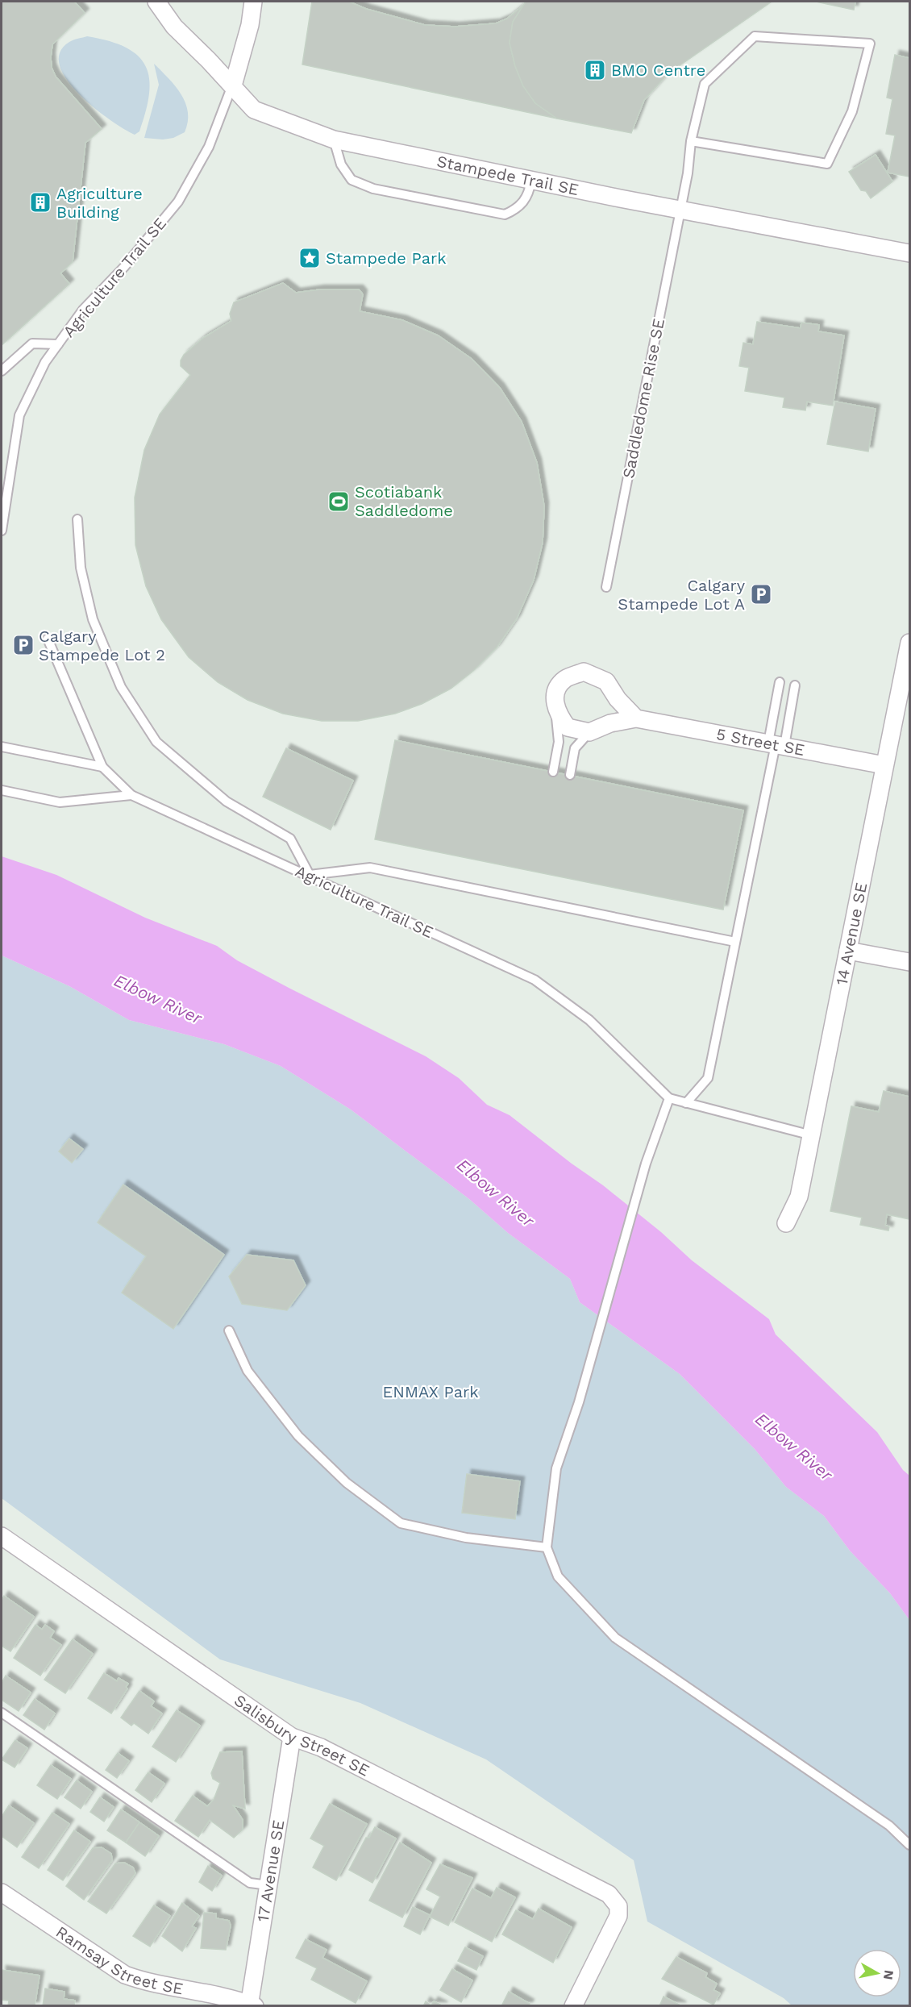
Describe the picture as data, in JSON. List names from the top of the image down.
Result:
{
  "streets": {
    "street": [
      "Stampede Trail SE",
      "5 Street SE",
      "14 Avenue SE",
      "Salisbury Street SE",
      "17 Avenue SE",
      "Ramsay Street SE"
    ],
    "lane": ["Agriculture Trail SE", "Saddledome Rise SE"]
  },
  "crossings": [
    ["Stampede Trail SE", "Agriculture Trail SE"],
    ["Stampede Trail SE", "Saddledome Rise SE"],
    ["5 Street SE", "14 Avenue SE"],
    ["Salisbury Street SE", "17 Avenue SE"],
    ["17 Avenue SE", "Ramsay Street SE"]
  ],
  "water": ["Elbow River"],
  "parks": ["ENMAX Park"],
  "places": {
    "building": ["BMO Centre", "Agriculture Building"],
    "place": ["Stampede Park"],
    "sports": ["Scotiabank Saddledome"],
    "parking": ["Calgary Stampede Lot A", "Calgary Stampede Lot 2"]
  },
  "north": "right"
}
